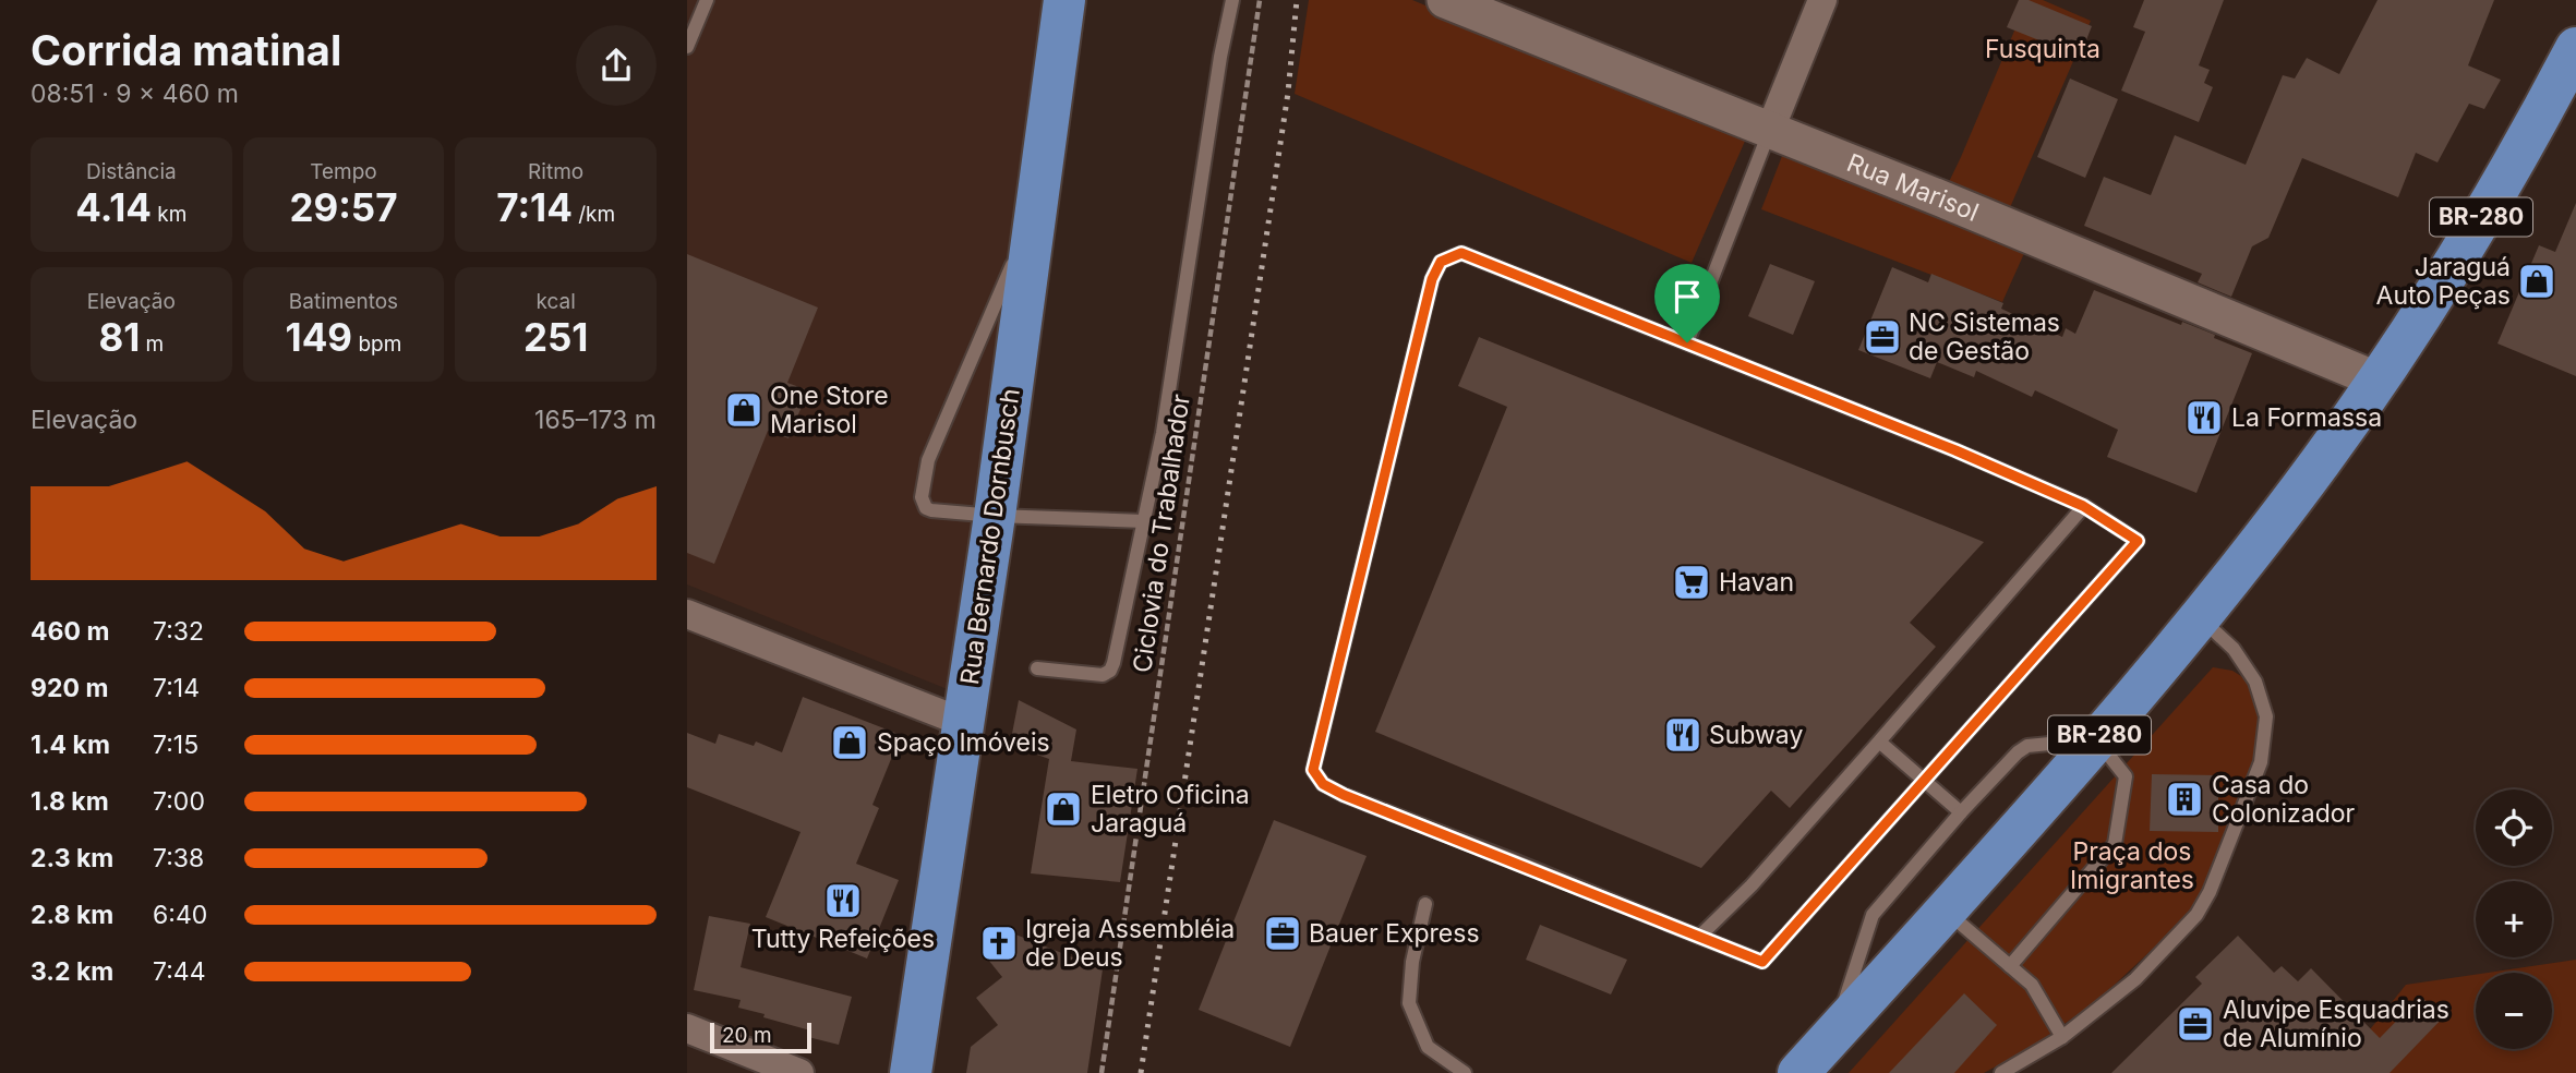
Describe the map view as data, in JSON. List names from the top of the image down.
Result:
{
  "streets": {
    "highway": ["BR-280", "Rua Bernardo Dornbusch"],
    "street": ["Rua Marisol"],
    "path": ["Ciclovia do Trabalhador"]
  },
  "crossings": [
    ["Rua Marisol", "BR-280"]
  ],
  "parks": ["Fusquinta", "Praça dos Imigrantes"],
  "places": {
    "shop": [
      "Jaraguá Auto Peças",
      "One Store Marisol",
      "Spaço Imóveis",
      "Eletro Oficina Jaraguá"
    ],
    "office": ["NC Sistemas de Gestão", "Bauer Express", "Aluvipe Esquadrias de Alumínio"],
    "restaurant": ["La Formassa", "Subway", "Tutty Refeições"],
    "supermarket": ["Havan"],
    "building": ["Casa do Colonizador"],
    "church": ["Igreja Assembléia de Deus"]
  },
  "scale_bar": "20 m",
  "page": {
    "heading": ["Corrida matinal", "08:51 · 9 × 460 m"],
    "stats": [
      ["Distância", "4.14 km"],
      ["Tempo", "29:57"],
      ["Ritmo", "7:14 /km"],
      ["Elevação", "81 m"],
      ["Batimentos", "149 bpm"],
      ["kcal", "251"]
    ],
    "chart": ["Elevação", "165–173 m"],
    "list": [
      {
        "name": "460 m",
        "note": "7:32"
      },
      {
        "name": "920 m",
        "note": "7:14"
      },
      {
        "name": "1.4 km",
        "note": "7:15"
      },
      {
        "name": "1.8 km",
        "note": "7:00"
      },
      {
        "name": "2.3 km",
        "note": "7:38"
      },
      {
        "name": "2.8 km",
        "note": "6:40"
      },
      {
        "name": "3.2 km",
        "note": "7:44"
      }
    ],
    "map_buttons": ["+", "−"],
    "scale": "20 m"
  }
}
